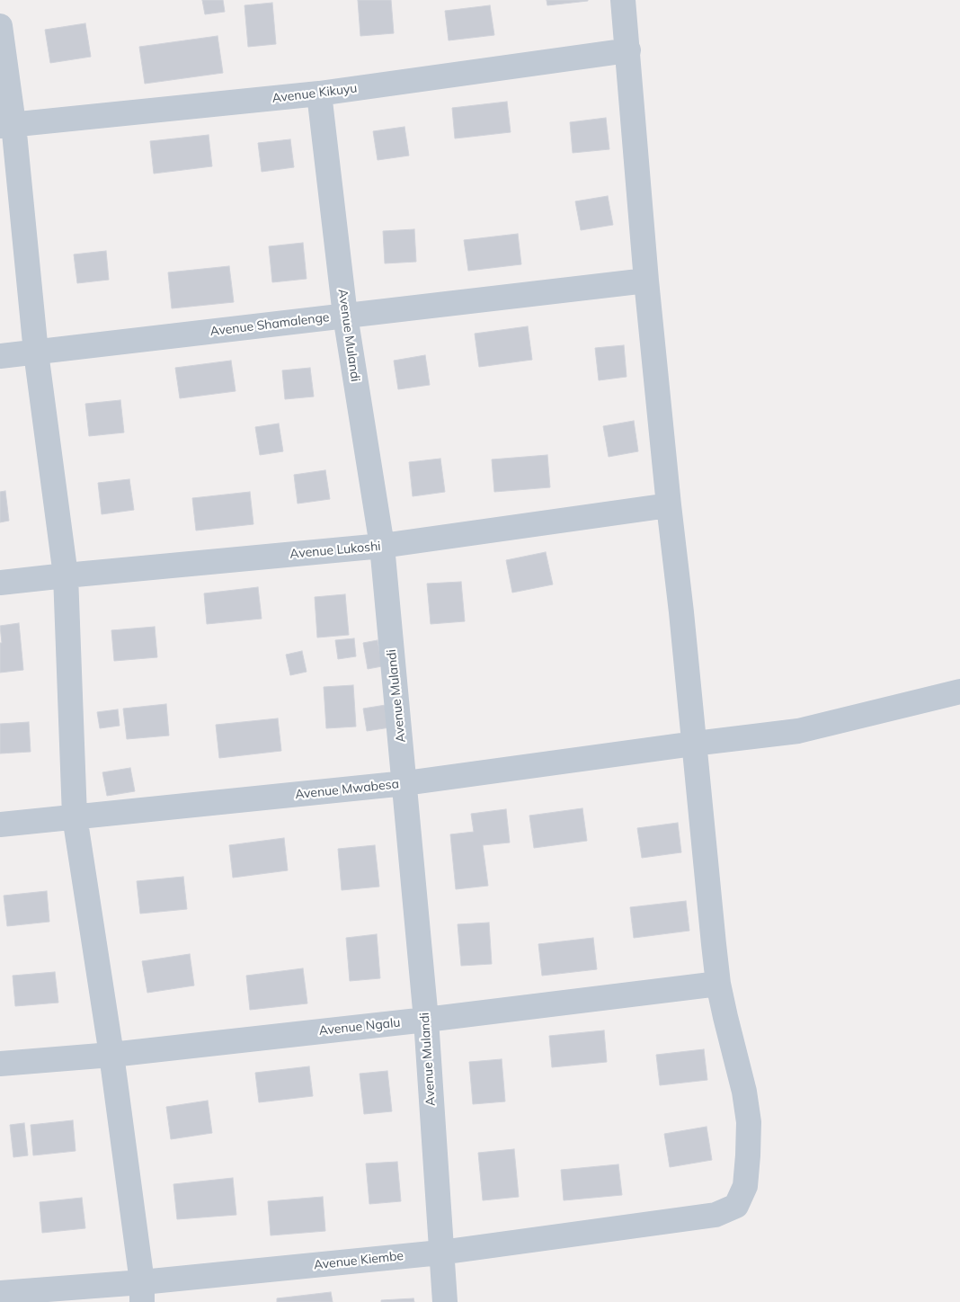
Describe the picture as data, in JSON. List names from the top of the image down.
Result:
{
  "streets": {
    "street": [
      "Avenue Kikuyu",
      "Avenue Shamalenge",
      "Avenue Mulandi",
      "Avenue Lukoshi",
      "Avenue Mwabesa",
      "Avenue Ngalu",
      "Avenue Kiembe"
    ]
  },
  "crossings": [
    ["Avenue Kikuyu", "Avenue Mulandi"],
    ["Avenue Kikuyu", "Avenue Kiembe"],
    ["Avenue Shamalenge", "Avenue Mulandi"],
    ["Avenue Shamalenge", "Avenue Kiembe"],
    ["Avenue Mulandi", "Avenue Lukoshi"],
    ["Avenue Mulandi", "Avenue Mwabesa"],
    ["Avenue Mulandi", "Avenue Ngalu"],
    ["Avenue Mulandi", "Avenue Kiembe"],
    ["Avenue Lukoshi", "Avenue Kiembe"],
    ["Avenue Mwabesa", "Avenue Kiembe"],
    ["Avenue Ngalu", "Avenue Kiembe"]
  ]
}
